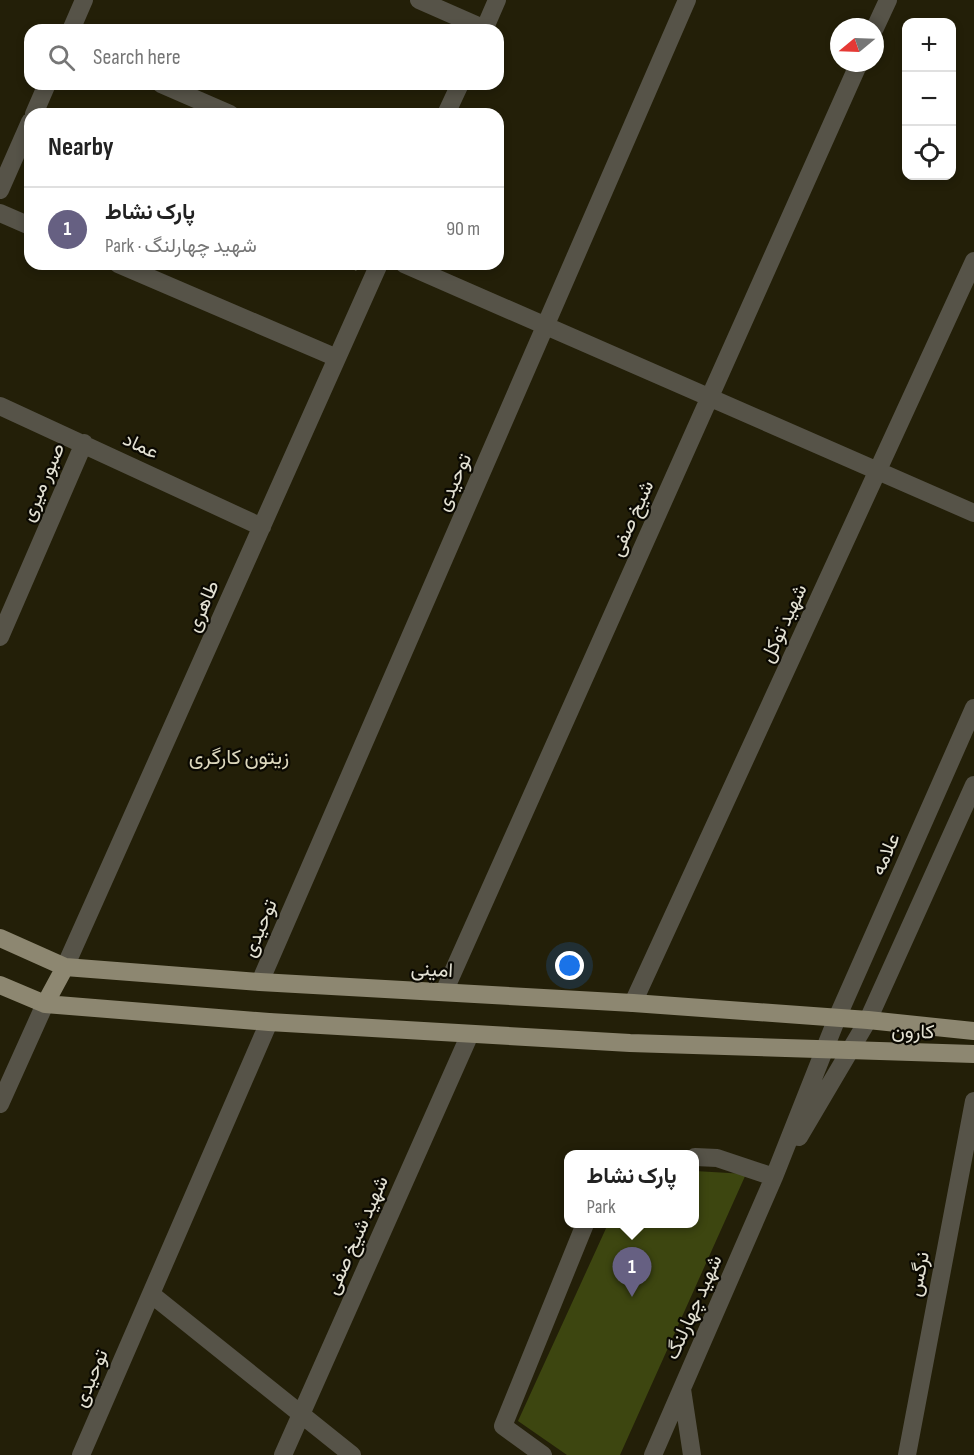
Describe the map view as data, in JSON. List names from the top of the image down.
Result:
{
  "streets": {
    "main road": ["امینی", "کارون"],
    "street": [
      "عماد",
      "صبور میری",
      "توحیدی",
      "شیخ صفی",
      "طاهری",
      "شهید توکل",
      "علامه",
      "شهید شیخ صفی",
      "نرگس",
      "شهید چهارلنگ"
    ]
  },
  "crossings": [
    ["عماد", "صبور میری"],
    ["عماد", "طاهری"],
    ["توحیدی", "امینی"],
    ["شیخ صفی", "امینی"],
    ["طاهری", "امینی"],
    ["شهید توکل", "امینی"],
    ["علامه", "امینی"],
    ["علامه", "شهید چهارلنگ"],
    ["امینی", "کارون"]
  ],
  "districts": ["زیتون کارگری"],
  "north": "left",
  "page": {
    "map_buttons": ["+", "−"],
    "search": "Search here",
    "heading": "Nearby",
    "list": [
      {
        "mark": "1",
        "name": "پارک نشاط",
        "note": "Park · شهید چهارلنگ",
        "value": "90 m"
      }
    ],
    "popup": ["پارک نشاط", "Park"],
    "pins": "1"
  }
}
